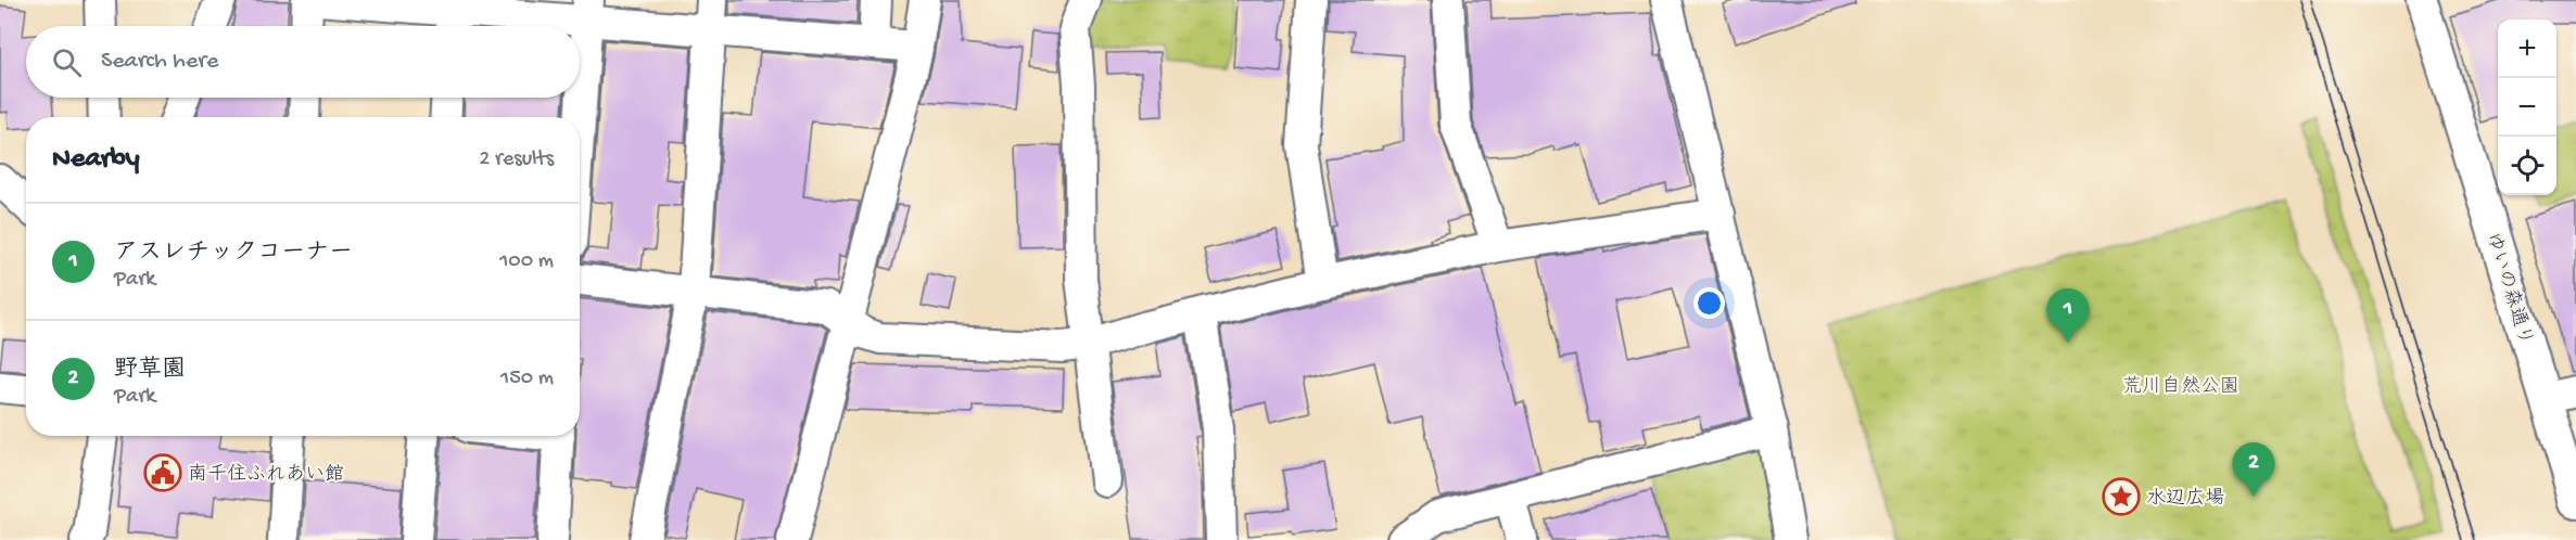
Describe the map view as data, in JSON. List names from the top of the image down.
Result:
{
  "streets": {
    "street": ["ゆいの森通り"]
  },
  "parks": ["荒川自然公園"],
  "places": {
    "public building": ["南千住ふれあい館"],
    "place": ["水辺広場"]
  },
  "page": {
    "map_buttons": ["+", "−"],
    "search": "Search here",
    "heading": ["Nearby", "2 results"],
    "list": [
      {
        "mark": "1",
        "name": "アスレチックコーナー",
        "note": "Park",
        "value": "100 m"
      },
      {
        "mark": "2",
        "name": "野草園",
        "note": "Park",
        "value": "150 m"
      }
    ],
    "pins": ["1", "2"]
  }
}
